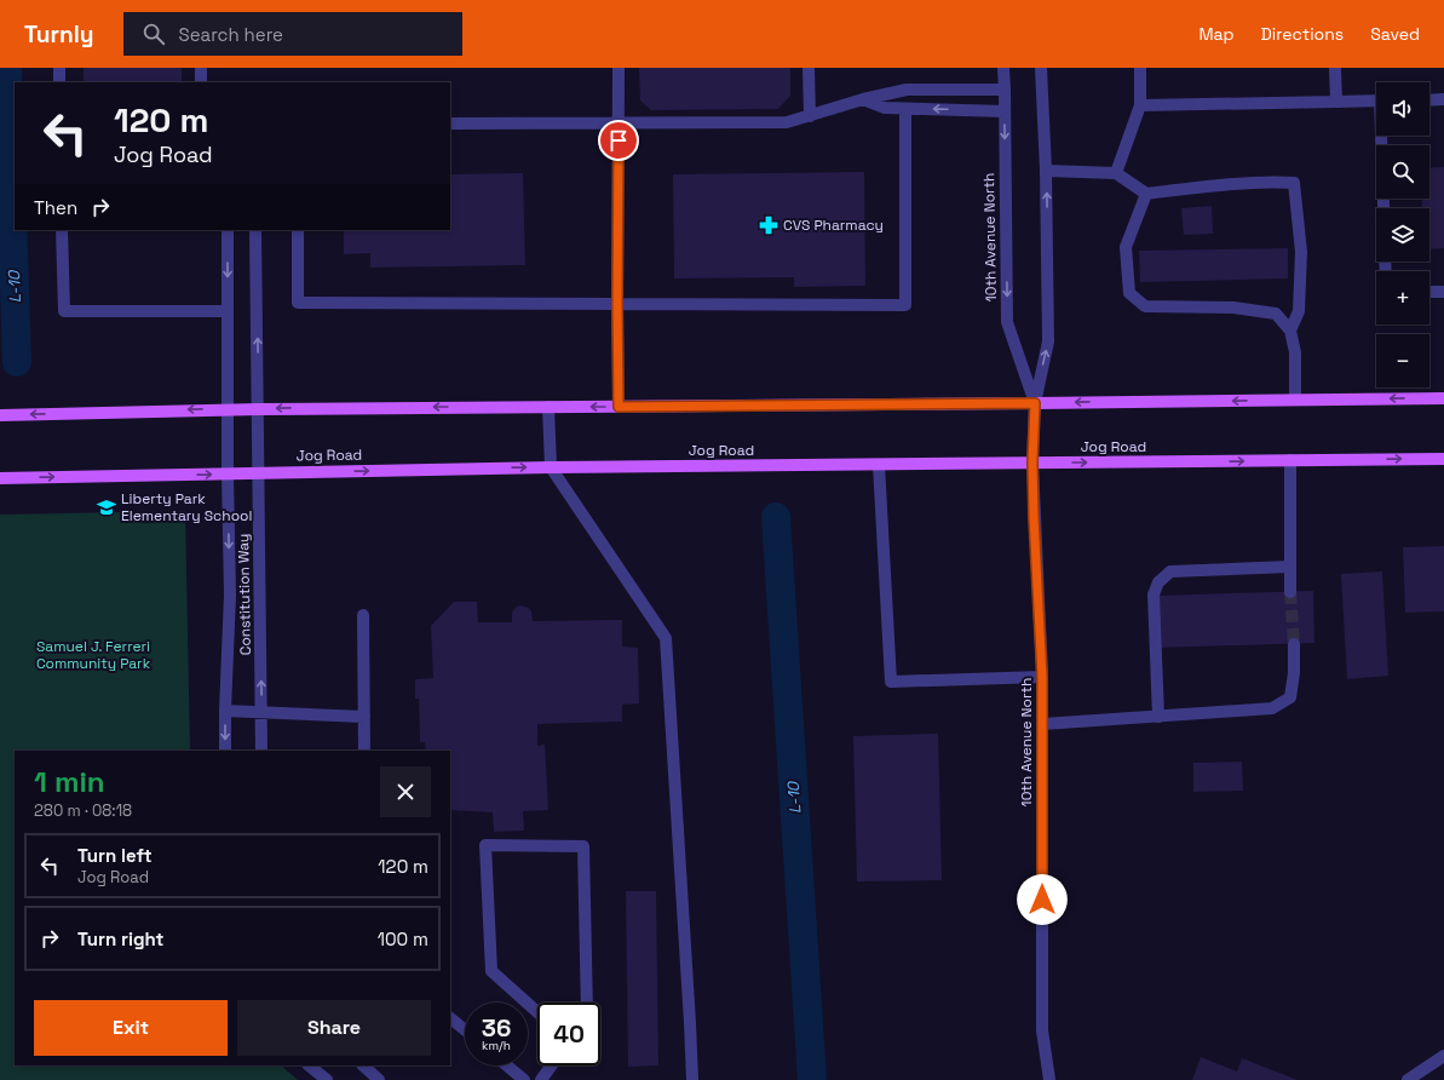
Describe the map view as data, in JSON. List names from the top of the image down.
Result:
{
  "streets": {
    "main road": ["Jog Road"],
    "street": ["10th Avenue North", "Constitution Way"]
  },
  "crossings": [
    ["10th Avenue North", "Jog Road"],
    ["Jog Road", "Constitution Way"]
  ],
  "water": ["L-10"],
  "parks": ["Samuel J. Ferreri Community Park"],
  "places": {
    "pharmacy": ["CVS Pharmacy"],
    "school or university": ["Liberty Park Elementary School"]
  },
  "page": {
    "header": "Turnly",
    "search": "Search here",
    "nav": ["Map", "Directions", "Saved"],
    "map_buttons": ["+", "−"],
    "turn": ["120 m", "Jog Road"],
    "then": "Then",
    "heading": ["1 min", "280 m · 08:18"],
    "list": [
      {
        "name": "Turn left",
        "note": "Jog Road",
        "value": "120 m"
      },
      {
        "name": "Turn right",
        "value": "100 m"
      }
    ],
    "buttons": ["Exit", "Share"],
    "speed": "36 km/h",
    "limit": "40"
  }
}
